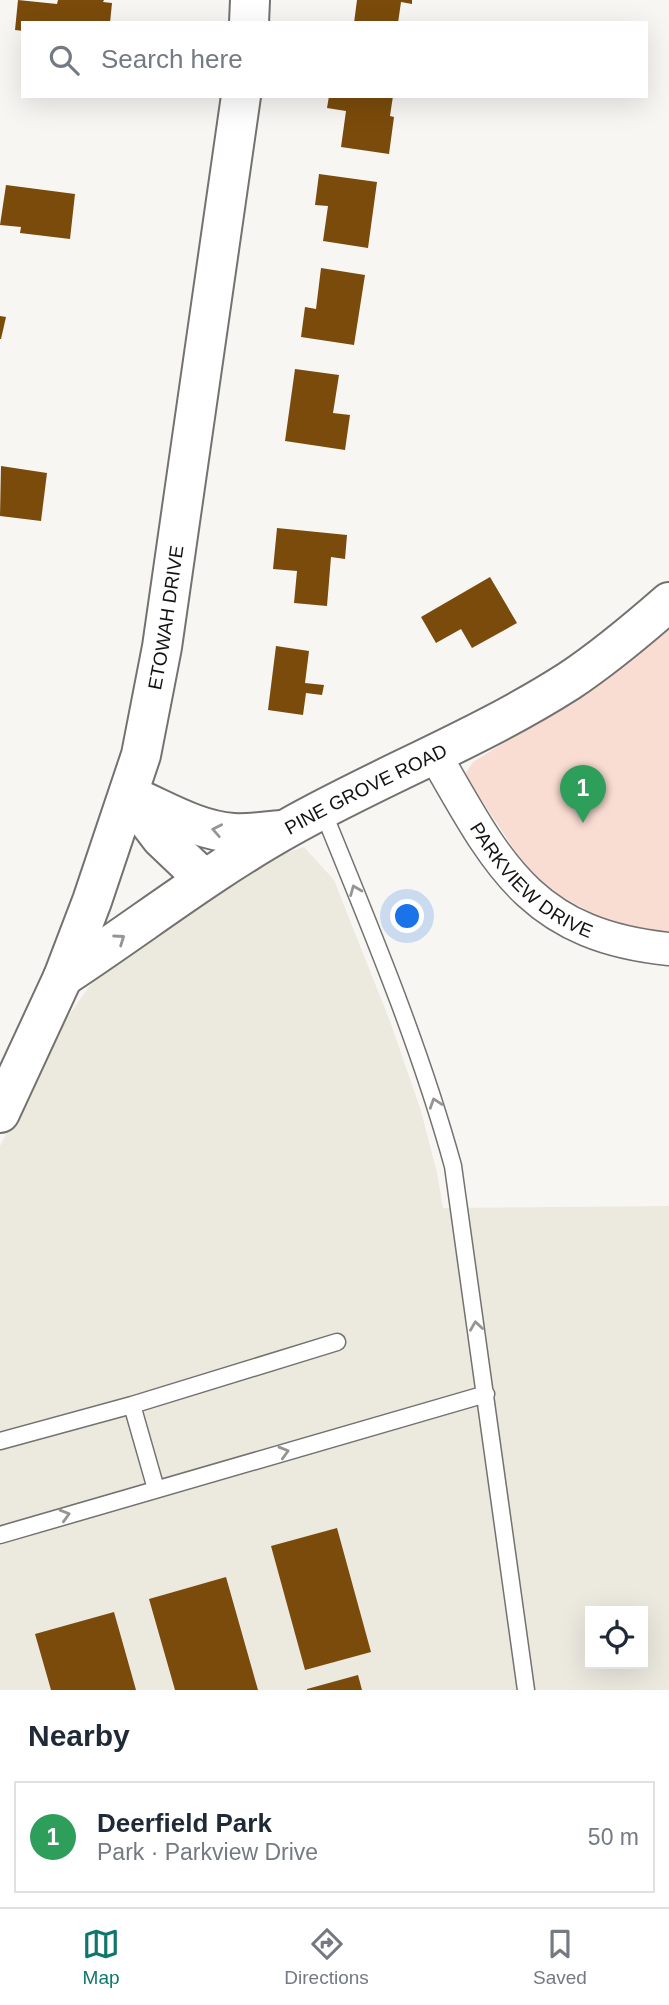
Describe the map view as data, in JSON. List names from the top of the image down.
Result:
{
  "streets": {
    "street": ["ETOWAH DRIVE", "PINE GROVE ROAD", "PARKVIEW DRIVE"]
  },
  "crossings": [
    ["ETOWAH DRIVE", "PINE GROVE ROAD"],
    ["PINE GROVE ROAD", "PARKVIEW DRIVE"]
  ],
  "page": {
    "search": "Search here",
    "pins": "1",
    "heading": "Nearby",
    "list": [
      {
        "mark": "1",
        "name": "Deerfield Park",
        "note": "Park · Parkview Drive",
        "value": "50 m"
      }
    ],
    "nav": ["Map", "Directions", "Saved"]
  }
}
